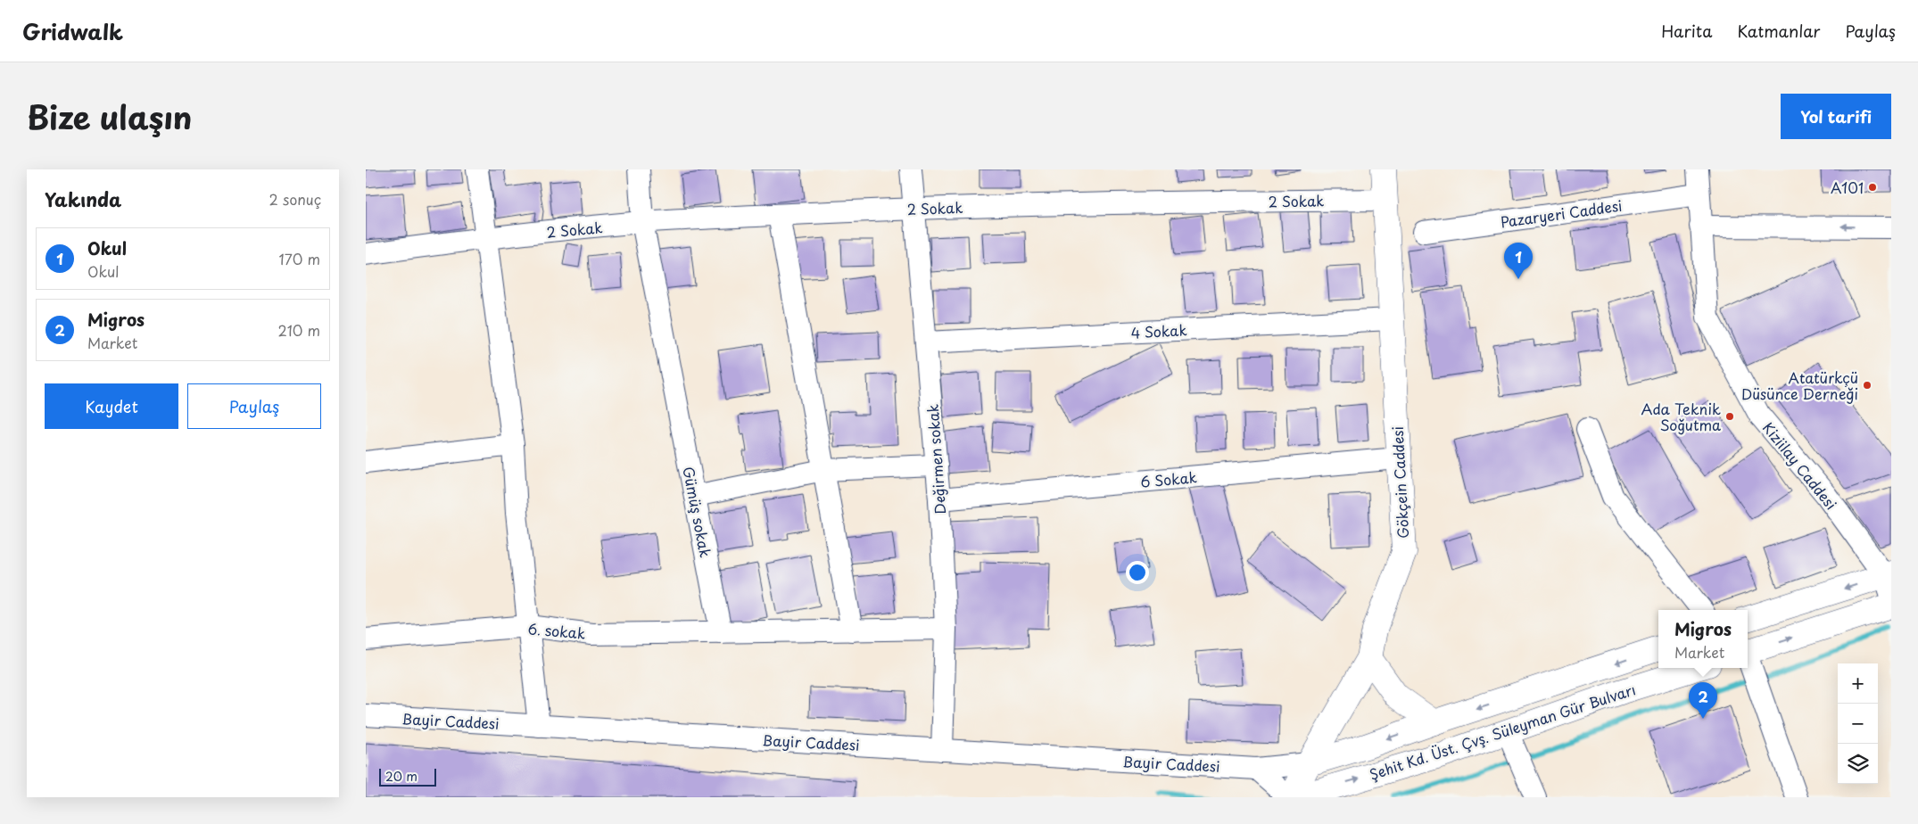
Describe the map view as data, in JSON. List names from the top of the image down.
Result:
{
  "streets": {
    "main road": ["Gökçein Caddesi", "Şehit Kd. Üst. Çvş. Süleyman Gür Bulvarı"],
    "street": [
      "2 Sokak",
      "Pazaryeri Caddesi",
      "4 Sokak",
      "Değirmen sokak",
      "Kiziilay Caddesi",
      "6 Sokak",
      "Gümüş sokak",
      "6. sokak",
      "Bayir Caddesi"
    ]
  },
  "crossings": [
    ["2 Sokak", "Değirmen sokak"],
    ["2 Sokak", "Gökçein Caddesi"],
    ["2 Sokak", "Gümüş sokak"],
    ["Pazaryeri Caddesi", "Kiziilay Caddesi"],
    ["4 Sokak", "Değirmen sokak"],
    ["4 Sokak", "Gökçein Caddesi"],
    ["Değirmen sokak", "6 Sokak"],
    ["Değirmen sokak", "Bayir Caddesi"],
    ["6 Sokak", "Gökçein Caddesi"],
    ["Gökçein Caddesi", "Bayir Caddesi"],
    ["Gökçein Caddesi", "Şehit Kd. Üst. Çvş. Süleyman Gür Bulvarı"],
    ["Gümüş sokak", "6. sokak"],
    ["Bayir Caddesi", "Şehit Kd. Üst. Çvş. Süleyman Gür Bulvarı"]
  ],
  "places": ["A101", "Atatürkçü Düsünce Derneği", "Ada Teknik Soğutma"],
  "scale_bar": "20 m",
  "page": {
    "header": "Gridwalk",
    "nav": ["Harita", "Katmanlar", "Paylaş"],
    "title": "Bize ulaşın",
    "buttons": [
      "Yol tarifi",
      ["Kaydet", "Paylaş"]
    ],
    "heading": ["Yakında", "2 sonuç"],
    "list": [
      {
        "mark": "1",
        "name": "Okul",
        "note": "Okul",
        "value": "170 m"
      },
      {
        "mark": "2",
        "name": "Migros",
        "note": "Market",
        "value": "210 m"
      }
    ],
    "pins": ["1", "2"],
    "popup": ["Migros", "Market"],
    "map_buttons": ["+", "−"],
    "scale": "20 m"
  }
}
